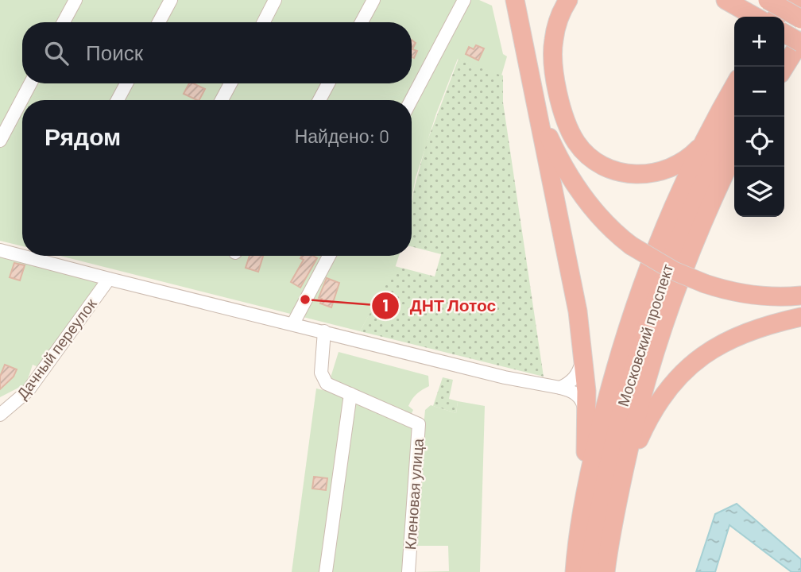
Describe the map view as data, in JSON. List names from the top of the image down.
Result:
{
  "streets": {
    "highway": ["Московский проспект"],
    "street": ["Дачный переулок", "Кленовая улица"]
  },
  "places": ["ДНТ Лотос"],
  "page": {
    "map_buttons": ["+", "−"],
    "search": "Поиск",
    "heading": ["Рядом", "Найдено: 0"]
  }
}
